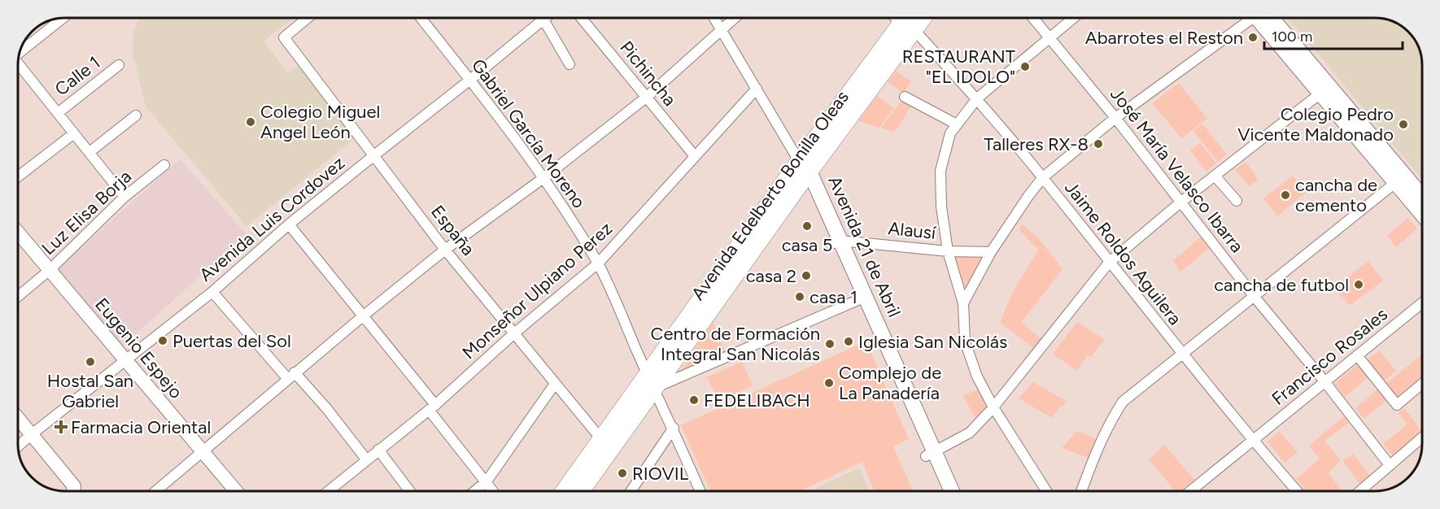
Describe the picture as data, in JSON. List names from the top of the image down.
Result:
{
  "streets": {
    "main road": ["Avenida Edelberto Bonilla Oleas", "Avenida 21 de Abril"],
    "street": [
      "Pichincha",
      "Calle 1",
      "Gabriel García Moreno",
      "José María Velasco Ibarra",
      "Luz Elisa Borja",
      "Avenida Luis Cordovez",
      "España",
      "Alausí",
      "Jaime Roldos Aguilera",
      "Monseñor Ulpiano Perez",
      "Eugenio Espejo",
      "Francisco Rosales"
    ]
  },
  "crossings": [
    ["Pichincha", "Monseñor Ulpiano Perez"],
    ["Gabriel García Moreno", "Avenida Edelberto Bonilla Oleas"],
    ["Gabriel García Moreno", "Avenida Luis Cordovez"],
    ["Gabriel García Moreno", "Monseñor Ulpiano Perez"],
    ["José María Velasco Ibarra", "Francisco Rosales"],
    ["Avenida Edelberto Bonilla Oleas", "España"],
    ["Avenida Edelberto Bonilla Oleas", "Avenida 21 de Abril"],
    ["Avenida Edelberto Bonilla Oleas", "Jaime Roldos Aguilera"],
    ["Luz Elisa Borja", "Eugenio Espejo"],
    ["Avenida Luis Cordovez", "España"],
    ["Avenida Luis Cordovez", "Eugenio Espejo"],
    ["España", "Monseñor Ulpiano Perez"],
    ["Alausí", "Avenida 21 de Abril"],
    ["Jaime Roldos Aguilera", "Francisco Rosales"]
  ],
  "places": {
    "other": [
      "Abarrotes el Reston",
      "RESTAURANT \"EL IDOLO\"",
      "Colegio Miguel Angel León",
      "Colegio Pedro Vicente Maldonado",
      "Talleres RX-8",
      "cancha de cemento",
      "casa 5",
      "casa 2",
      "cancha de futbol",
      "casa 1",
      "Puertas del Sol",
      "Iglesia San Nicolás",
      "Centro de Formación Integral San Nicolás",
      "Hostal San Gabriel",
      "Complejo de La Panadería",
      "FEDELIBACH",
      "RIOVIL"
    ],
    "health": ["Farmacia Oriental"]
  },
  "scale_bar": "100 m"
}
